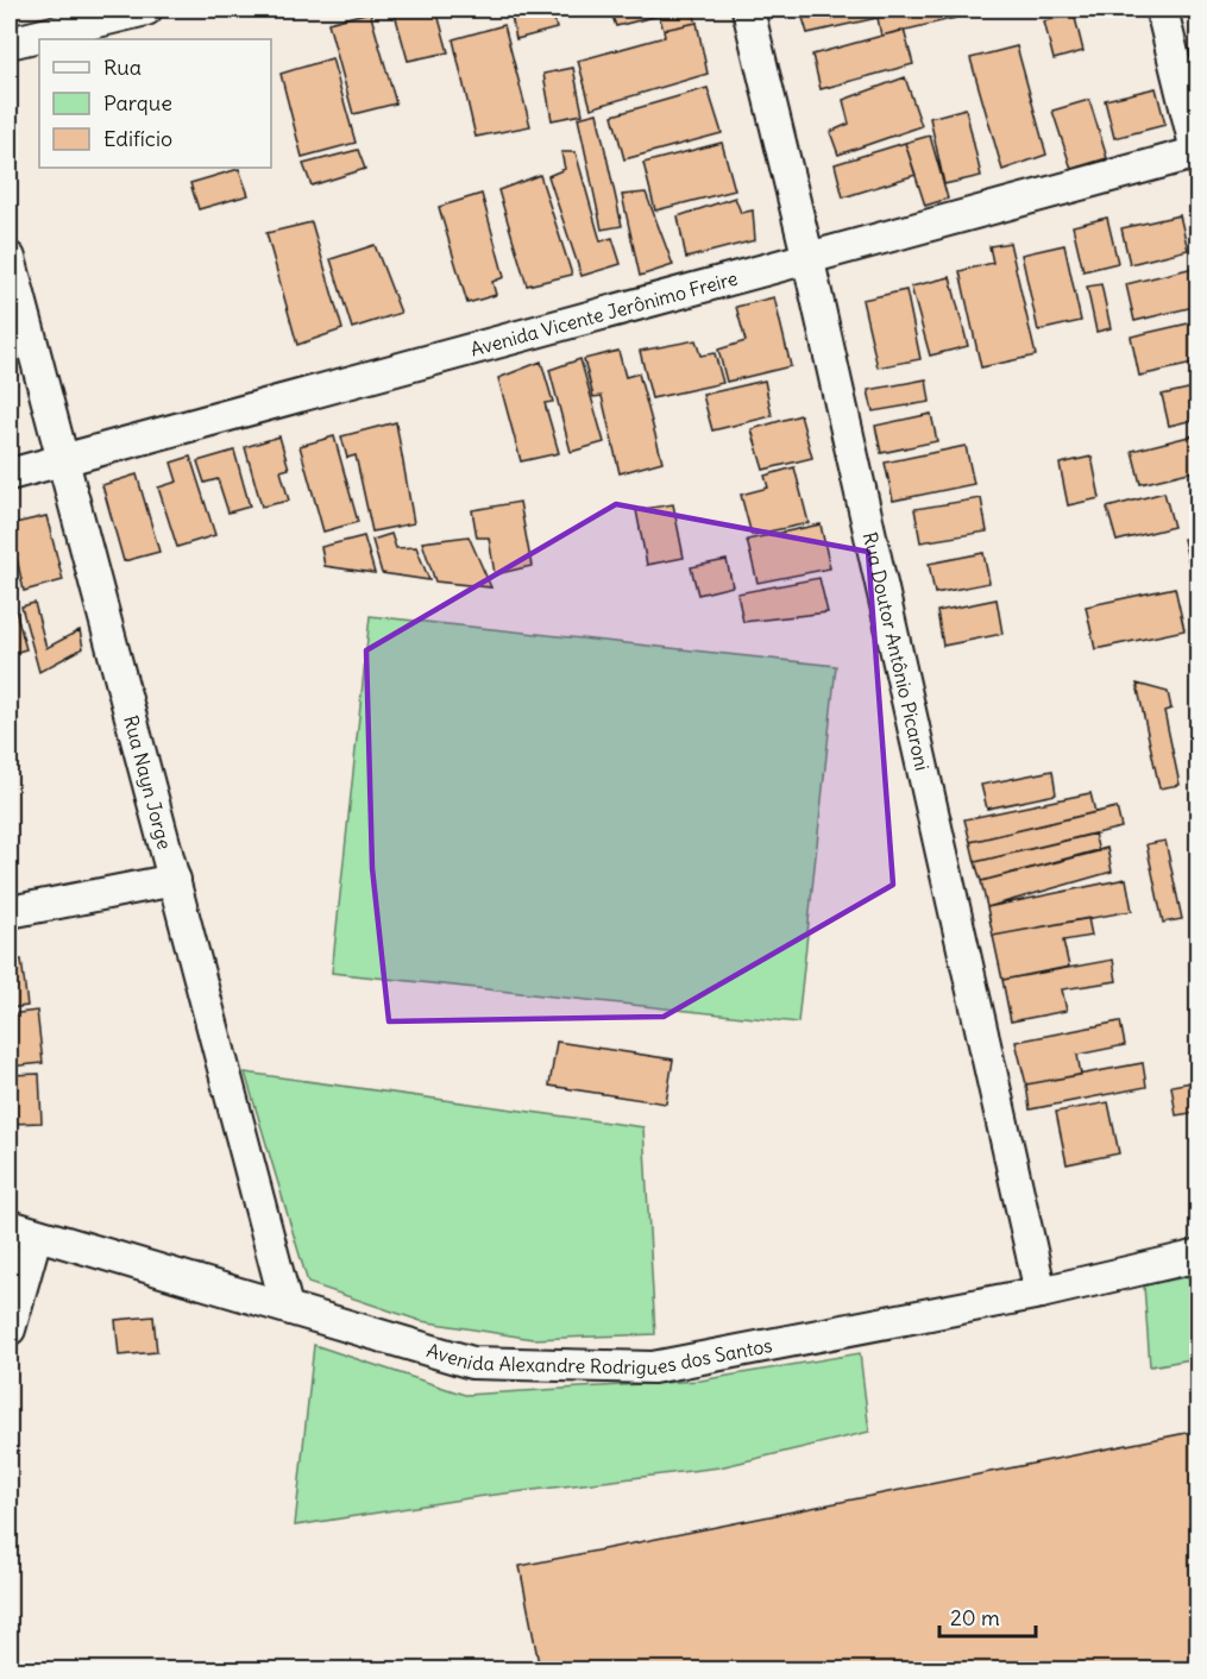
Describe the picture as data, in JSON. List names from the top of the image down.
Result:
{
  "streets": {
    "street": [
      "Avenida Vicente Jerônimo Freire",
      "Rua Doutor Antônio Picaroni",
      "Rua Nayn Jorge",
      "Avenida Alexandre Rodrigues dos Santos"
    ]
  },
  "crossings": [
    ["Avenida Vicente Jerônimo Freire", "Rua Doutor Antônio Picaroni"],
    ["Avenida Vicente Jerônimo Freire", "Rua Nayn Jorge"],
    ["Rua Doutor Antônio Picaroni", "Avenida Alexandre Rodrigues dos Santos"],
    ["Rua Nayn Jorge", "Avenida Alexandre Rodrigues dos Santos"]
  ],
  "legend": ["Rua", "Parque", "Edifício"],
  "scale_bar": "20 m"
}
